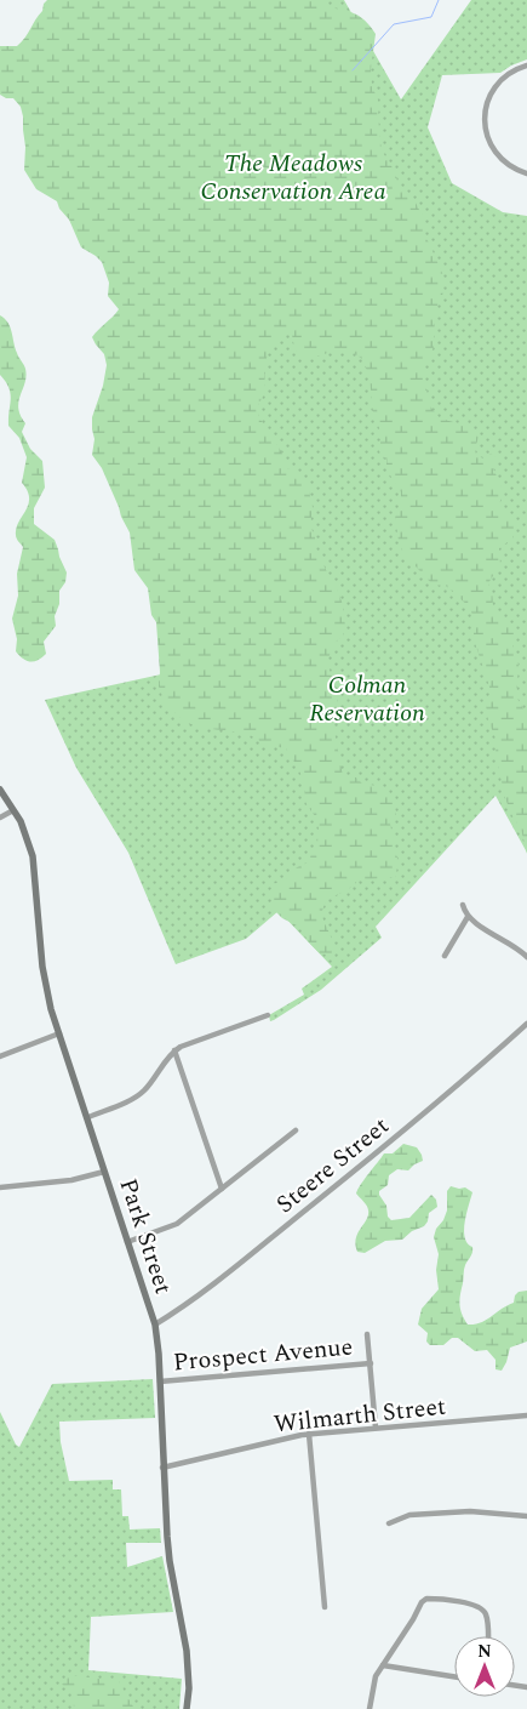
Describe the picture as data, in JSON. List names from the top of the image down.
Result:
{
  "streets": {
    "main road": ["Park Street"],
    "street": ["Steere Street", "Prospect Avenue", "Wilmarth Street"]
  },
  "crossings": [
    ["Steere Street", "Park Street"],
    ["Park Street", "Prospect Avenue"],
    ["Park Street", "Wilmarth Street"]
  ],
  "parks": ["The Meadows Conservation Area", "Colman Reservation"],
  "north": "top"
}
